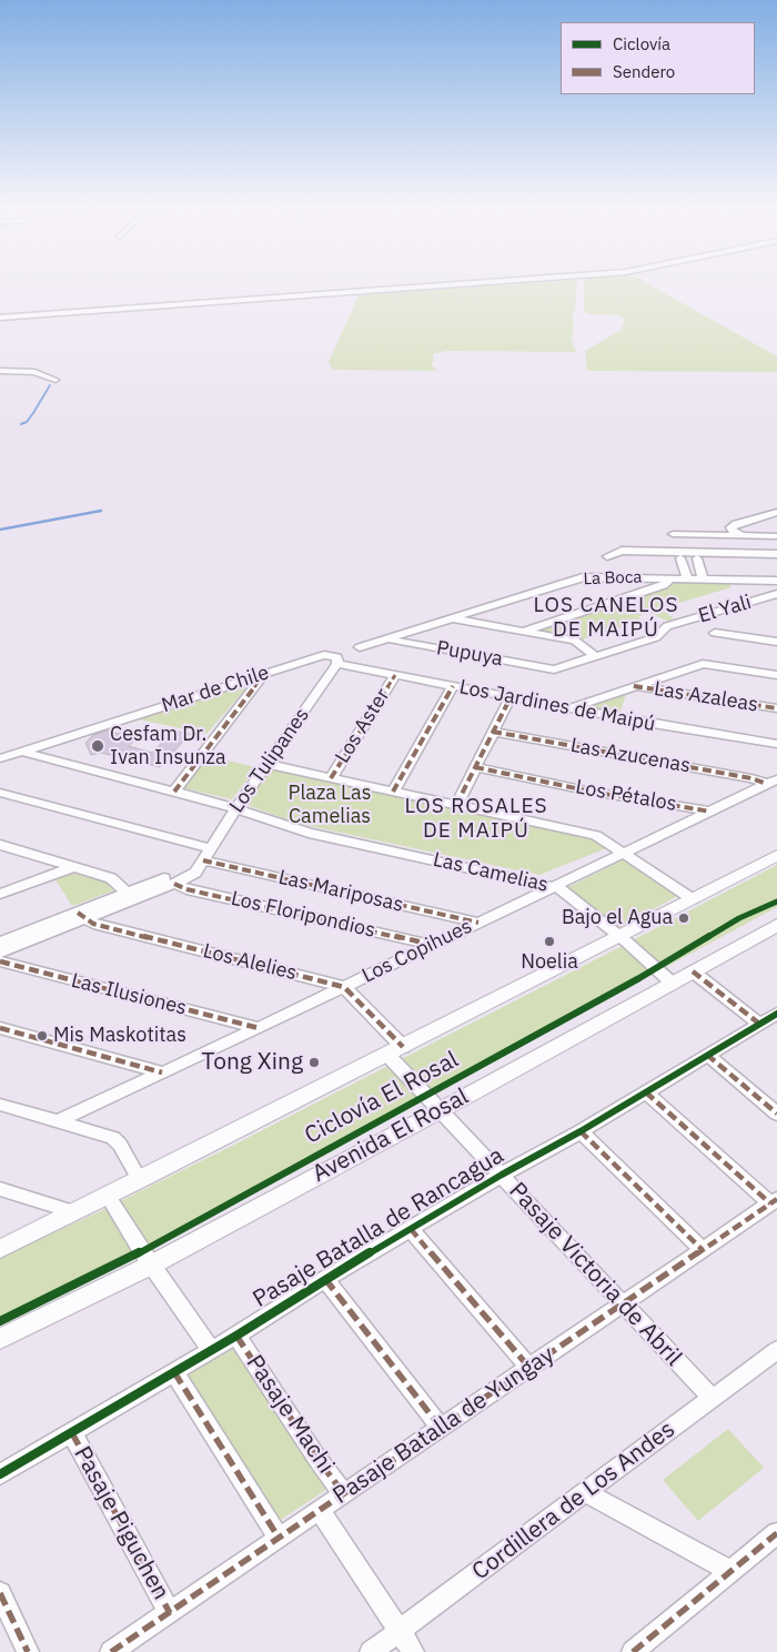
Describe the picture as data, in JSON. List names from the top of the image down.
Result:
{
  "streets": {
    "street": [
      "La Boca",
      "El Yali",
      "Pupuya",
      "Mar de Chile",
      "Las Azaleas",
      "Los Jardines de Maipú",
      "Los Aster",
      "Las Azucenas",
      "Los Tulipanes",
      "Los Pétalos",
      "Las Camelias",
      "Las Mariposas",
      "Los Floripondios",
      "Los Copihues",
      "Los Alelies",
      "Las Ilusiones",
      "Avenida El Rosal",
      "Pasaje Batalla de Rancagua",
      "Pasaje Victoria de Abril",
      "Pasaje Machi",
      "Pasaje Batalla de Yungay",
      "Cordillera de Los Andes",
      "Pasaje Piguchen"
    ],
    "cycle path": ["Ciclovía El Rosal"]
  },
  "crossings": [
    ["La Boca", "Pupuya"],
    ["El Yali", "Pupuya"],
    ["Mar de Chile", "Los Jardines de Maipú"],
    ["Mar de Chile", "Los Tulipanes"],
    ["Mar de Chile", "Las Camelias"],
    ["Los Jardines de Maipú", "Los Aster"],
    ["Los Jardines de Maipú", "Los Tulipanes"],
    ["Las Azucenas", "Los Copihues"],
    ["Los Tulipanes", "Las Camelias"],
    ["Los Tulipanes", "Las Mariposas"],
    ["Los Tulipanes", "Los Floripondios"],
    ["Los Tulipanes", "Los Alelies"],
    ["Los Pétalos", "Los Copihues"],
    ["Las Camelias", "Los Copihues"],
    ["Las Camelias", "Avenida El Rosal"],
    ["Las Mariposas", "Los Copihues"],
    ["Los Floripondios", "Los Copihues"],
    ["Los Copihues", "Los Alelies"],
    ["Los Copihues", "Las Ilusiones"],
    ["Avenida El Rosal", "Pasaje Victoria de Abril"],
    ["Pasaje Batalla de Rancagua", "Pasaje Victoria de Abril"],
    ["Pasaje Batalla de Rancagua", "Pasaje Machi"],
    ["Pasaje Batalla de Rancagua", "Pasaje Piguchen"],
    ["Pasaje Victoria de Abril", "Pasaje Batalla de Yungay"],
    ["Pasaje Victoria de Abril", "Cordillera de Los Andes"],
    ["Pasaje Machi", "Pasaje Batalla de Yungay"],
    ["Pasaje Batalla de Yungay", "Pasaje Piguchen"]
  ],
  "districts": ["LOS CANELOS DE MAIPÚ", "LOS ROSALES DE MAIPÚ"],
  "parks": ["Plaza Las Camelias"],
  "places": [
    "Cesfam Dr. Ivan Insunza",
    "Bajo el Agua",
    "Noelia",
    "Mis Maskotitas",
    "Tong Xing"
  ],
  "legend": ["Ciclovía", "Sendero"]
}
